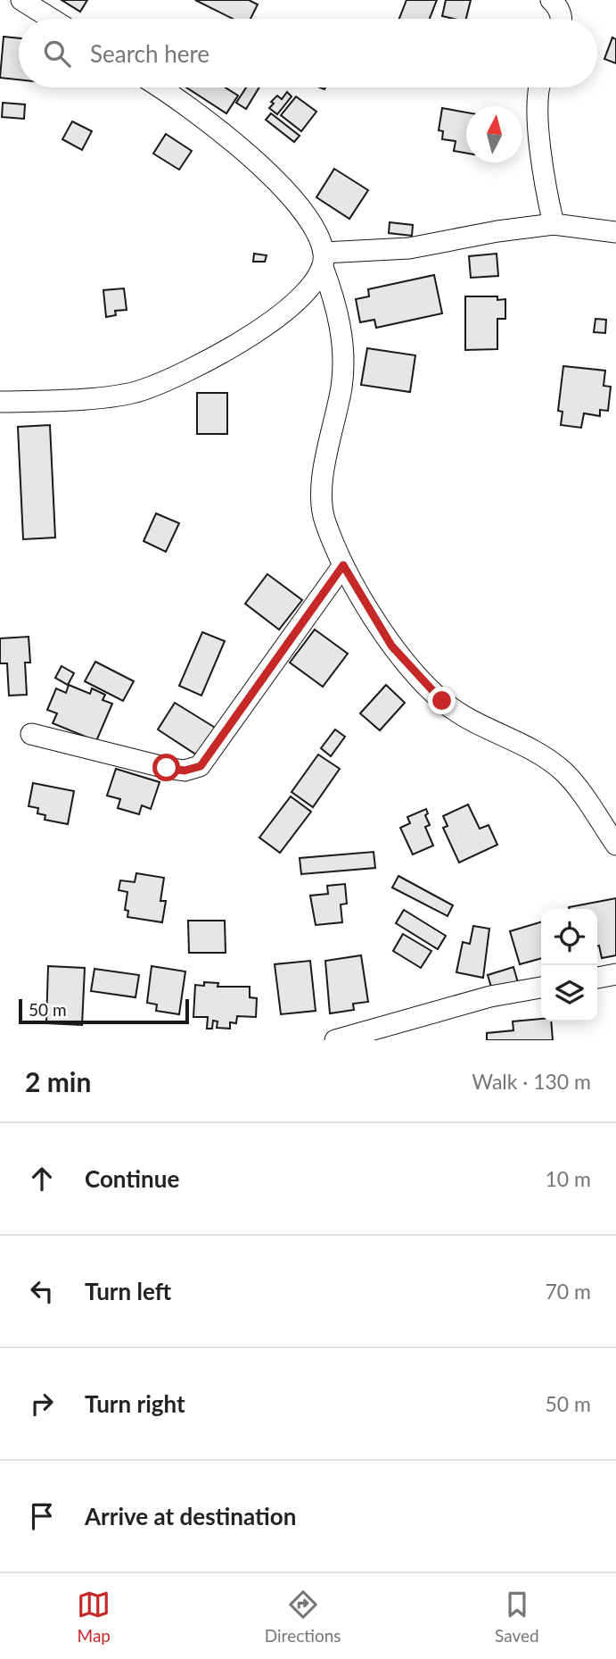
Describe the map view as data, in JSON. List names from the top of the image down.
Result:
{
  "scale_bar": "50 m",
  "north": "top",
  "page": {
    "search": "Search here",
    "scale": "50 m",
    "heading": ["2 min", "Walk · 130 m"],
    "list": [
      ["Continue", "10 m"],
      ["Turn left", "70 m"],
      ["Turn right", "50 m"],
      "Arrive at destination"
    ],
    "nav": ["Map", "Directions", "Saved"]
  }
}
